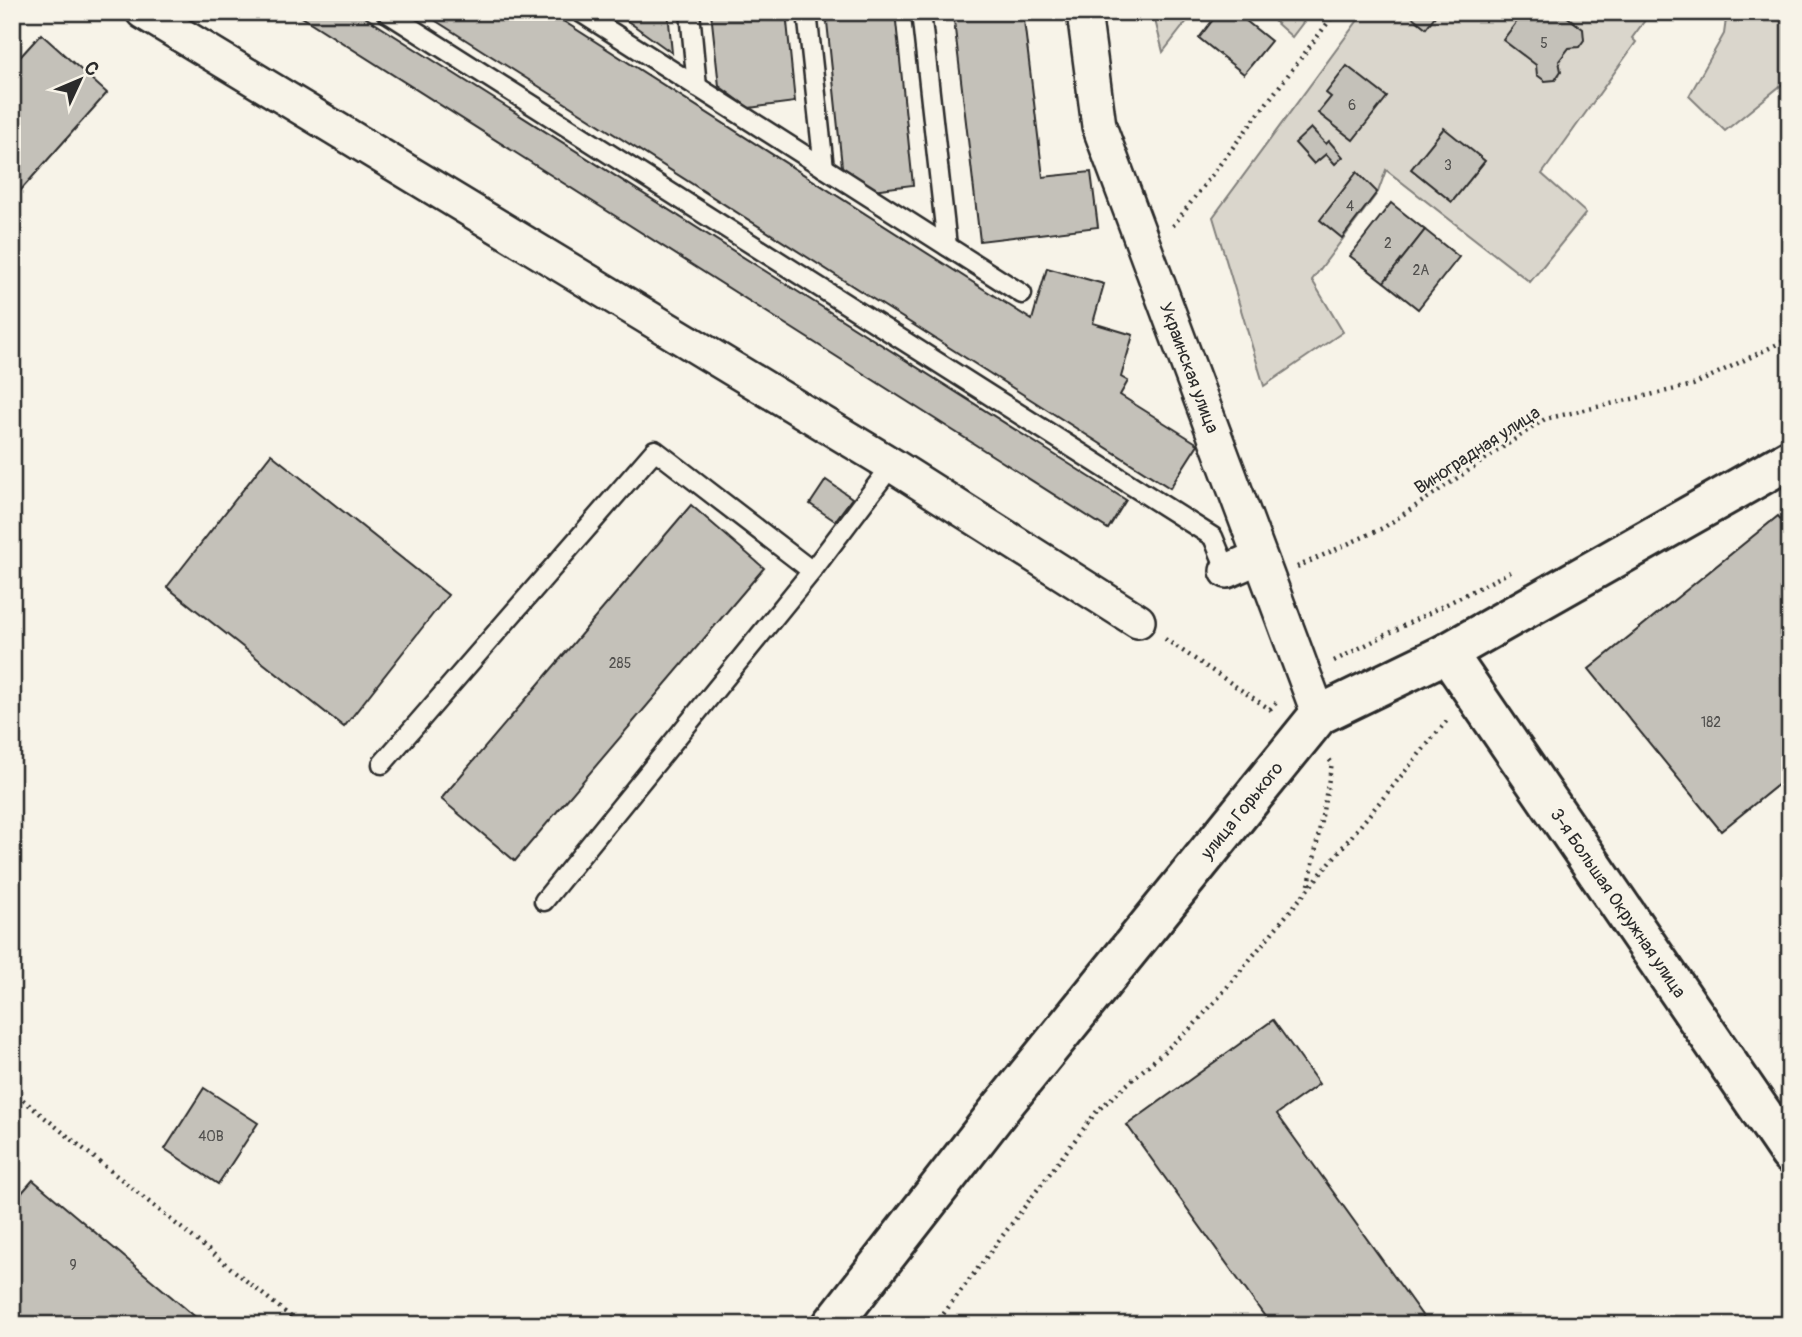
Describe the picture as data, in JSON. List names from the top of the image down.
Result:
{
  "streets": {
    "main road": ["улица Горького", "3-я Большая Окружная улица"],
    "street": ["Украинская улица"],
    "path": ["Виноградная улица"]
  },
  "crossings": [
    ["Украинская улица", "Виноградная улица"],
    ["Украинская улица", "улица Горького"],
    ["улица Горького", "3-я Большая Окружная улица"]
  ],
  "house_numbers": [
    "5",
    "6",
    "3",
    "4",
    "2",
    "2А",
    "285",
    "182",
    "40В",
    "9"
  ],
  "north": "top right"
}
